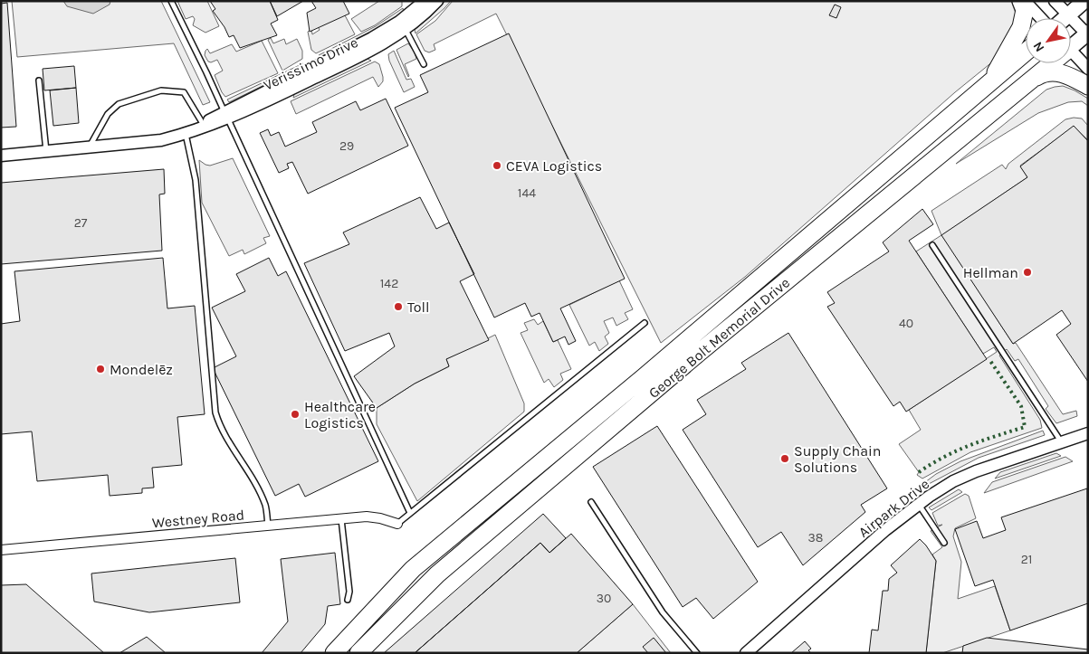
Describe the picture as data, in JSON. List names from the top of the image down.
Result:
{
  "streets": {
    "highway": ["George Bolt Memorial Drive"],
    "street": ["Verissimo Drive", "Airpark Drive", "Westney Road"]
  },
  "places": [
    "CEVA Logistics",
    "Hellman",
    "Toll",
    "Mondelēz",
    "Healthcare Logistics",
    "Supply Chain Solutions"
  ],
  "house_numbers": [
    "29",
    "144",
    "27",
    "142",
    "40",
    "38",
    "21",
    "30"
  ],
  "north": "bottom left"
}
